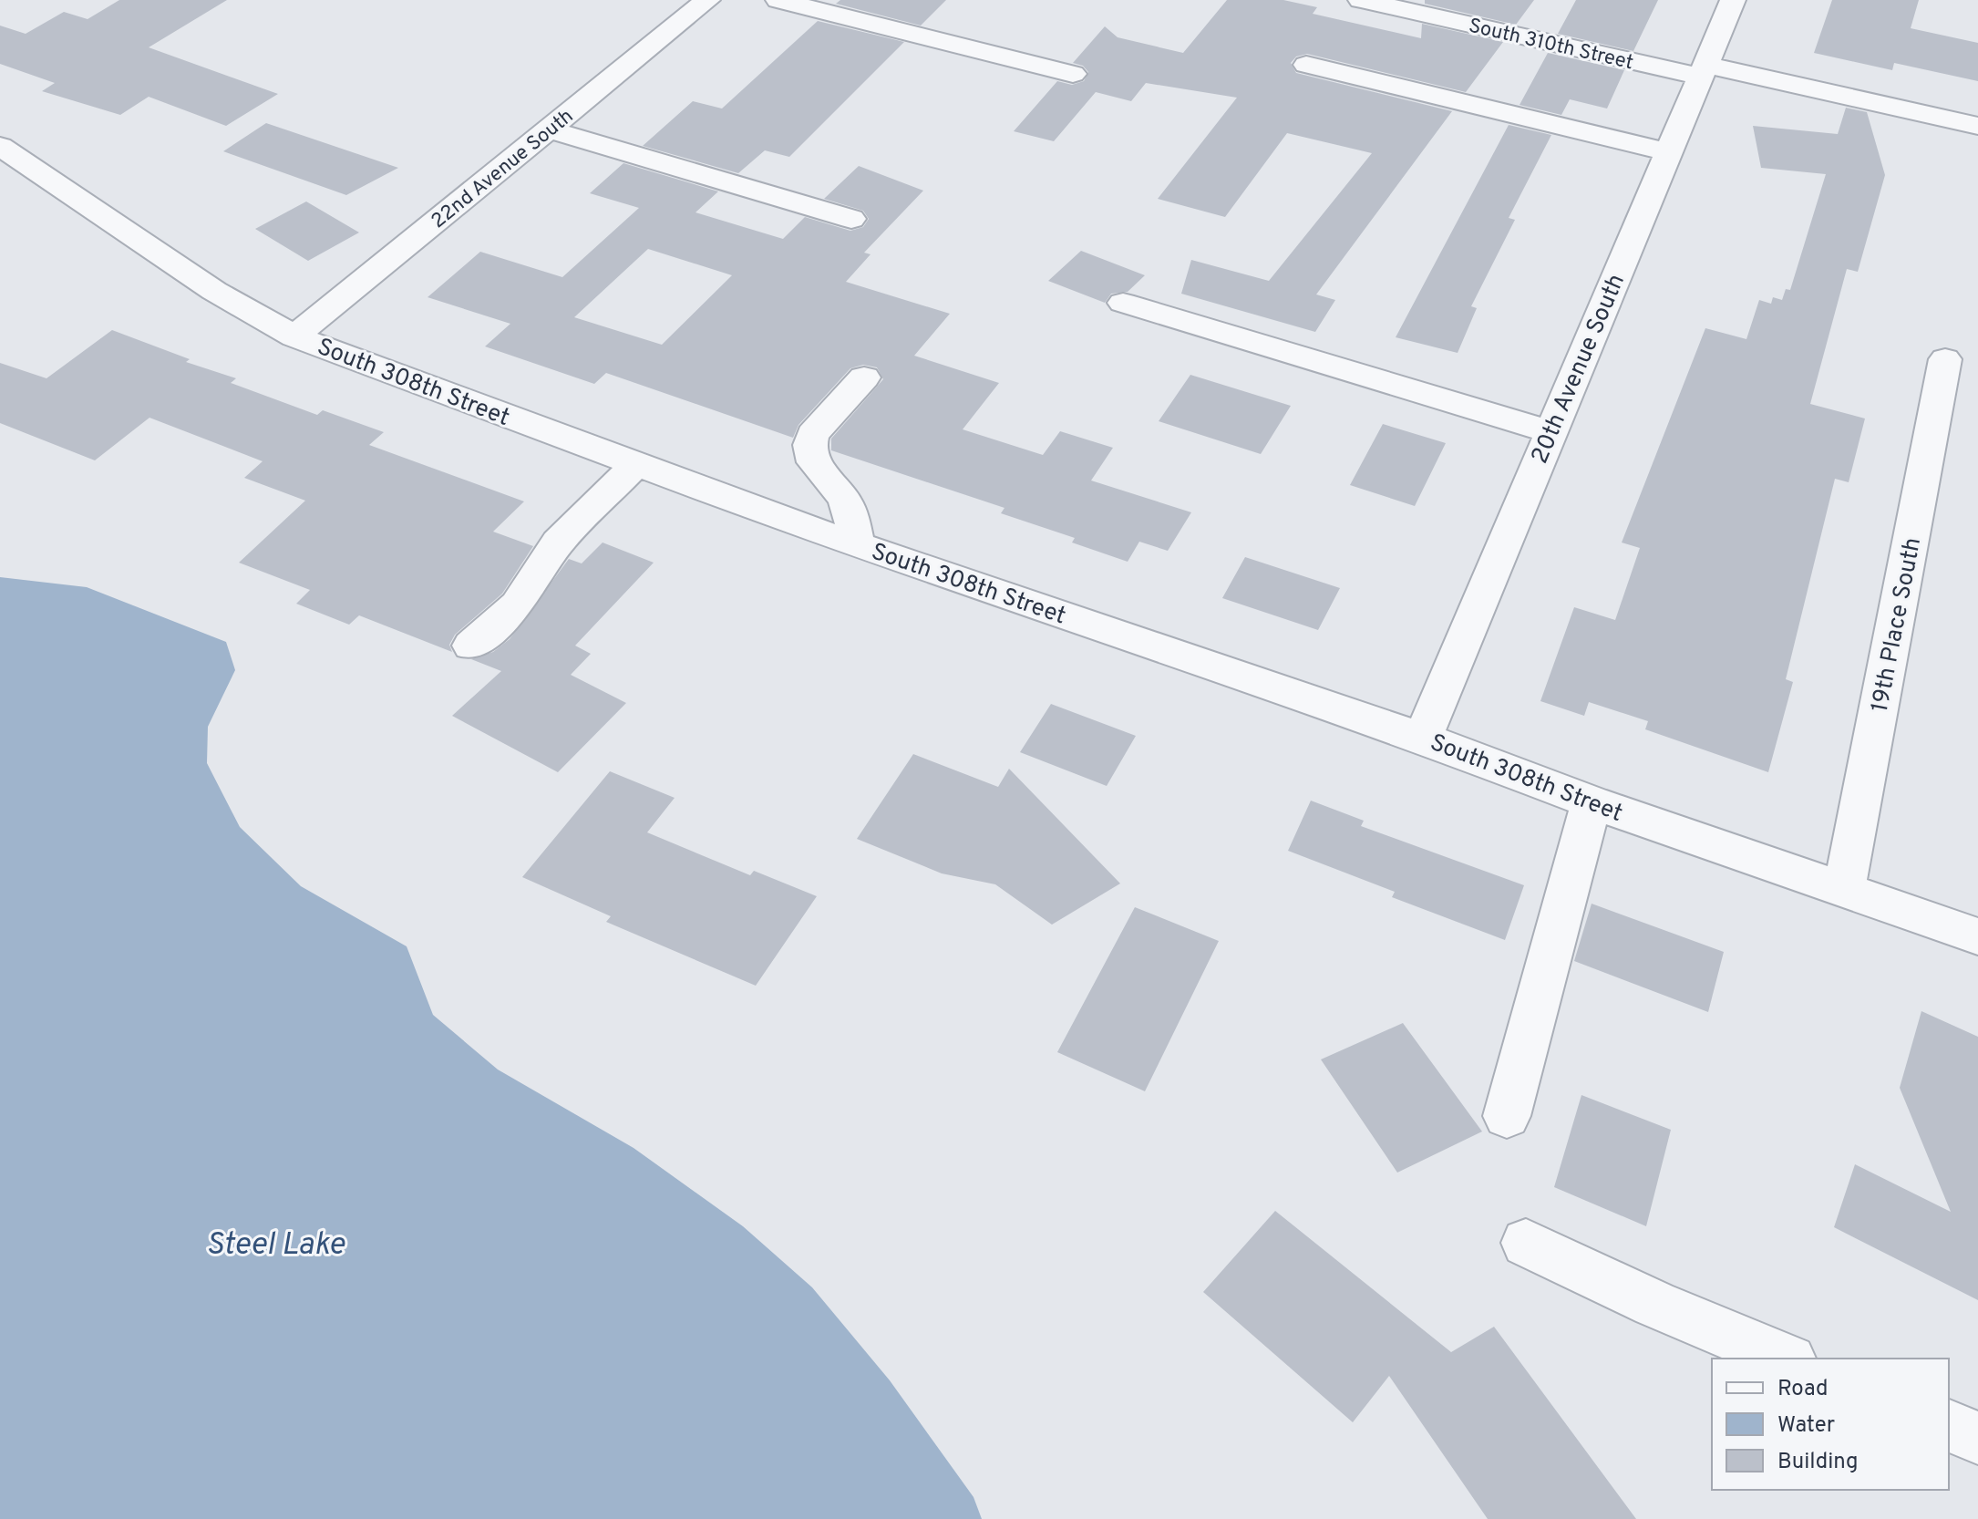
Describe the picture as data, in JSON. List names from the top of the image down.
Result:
{
  "streets": {
    "street": [
      "South 310th Street",
      "22nd Avenue South",
      "20th Avenue South",
      "South 308th Street",
      "19th Place South"
    ]
  },
  "crossings": [
    ["South 310th Street", "20th Avenue South"],
    ["22nd Avenue South", "South 308th Street"],
    ["20th Avenue South", "South 308th Street"],
    ["South 308th Street", "19th Place South"]
  ],
  "water": ["Steel Lake"],
  "legend": ["Road", "Water", "Building"]
}
